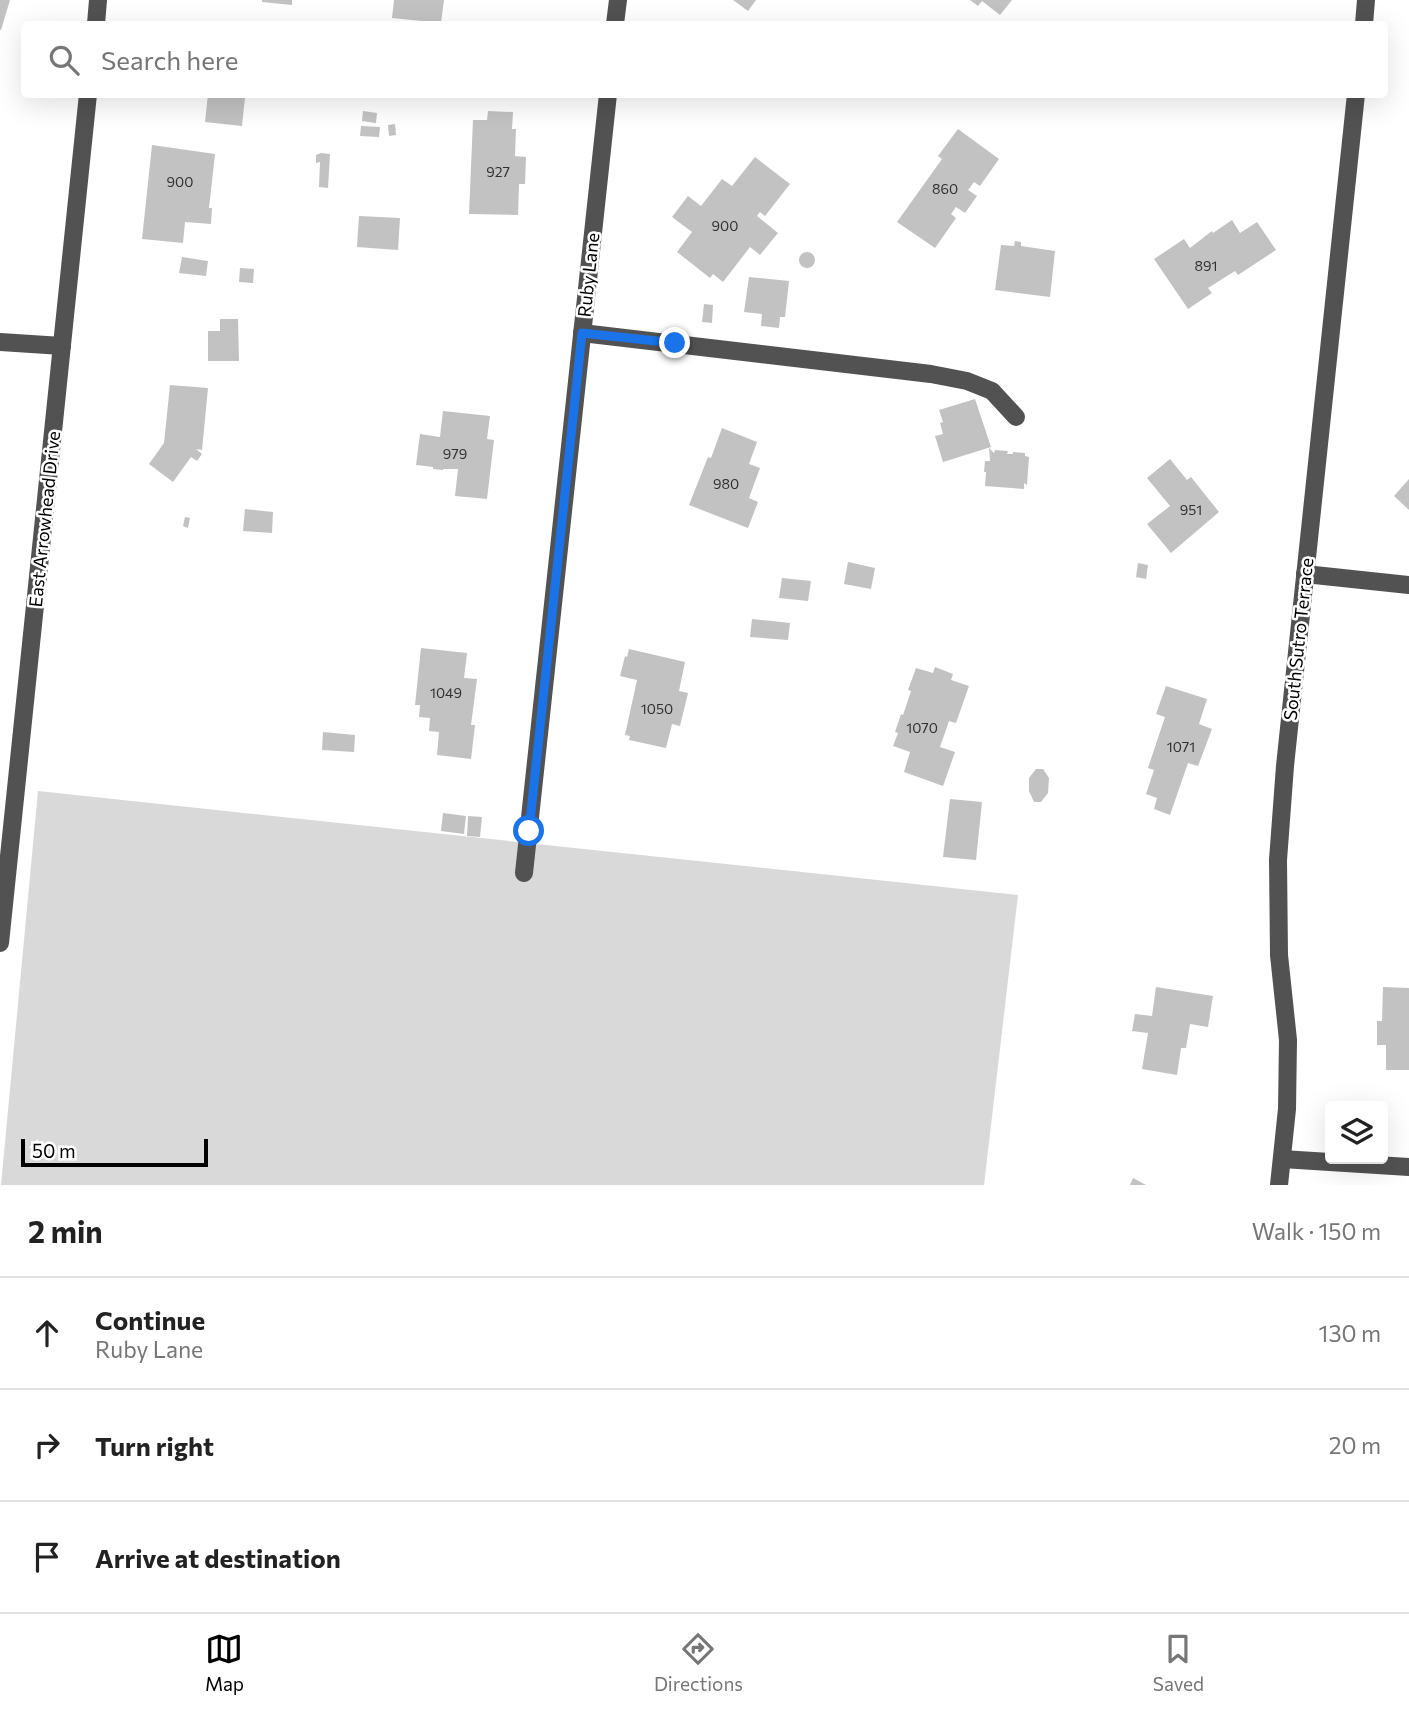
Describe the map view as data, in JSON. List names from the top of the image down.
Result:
{
  "streets": {
    "street": ["Ruby Lane", "East Arrowhead Drive", "South Sutro Terrace"]
  },
  "house_numbers": [
    "927",
    "900",
    "860",
    "900",
    "891",
    "979",
    "980",
    "951",
    "1049",
    "1050",
    "1070",
    "1071"
  ],
  "scale_bar": "50 m",
  "page": {
    "search": "Search here",
    "scale": "50 m",
    "heading": ["2 min", "Walk · 150 m"],
    "list": [
      ["Continue", "Ruby Lane", "130 m"],
      ["Turn right", "20 m"],
      "Arrive at destination"
    ],
    "nav": ["Map", "Directions", "Saved"]
  }
}
